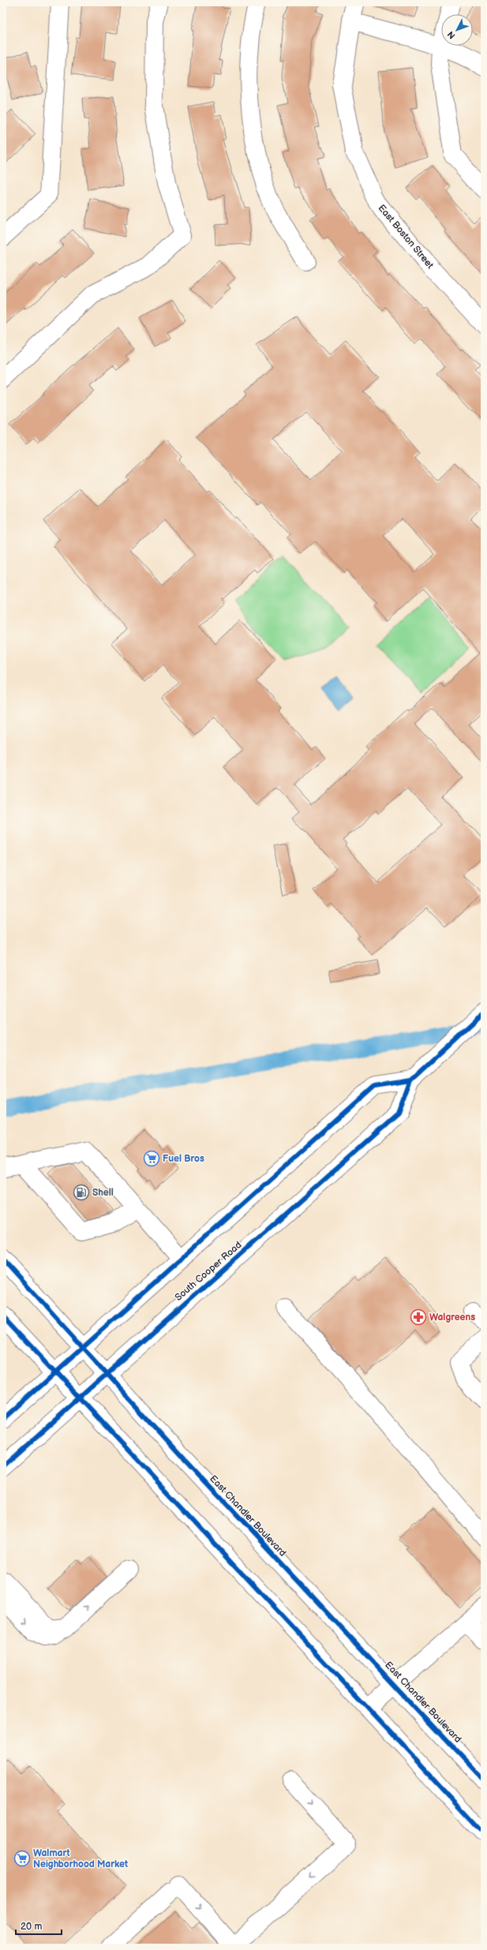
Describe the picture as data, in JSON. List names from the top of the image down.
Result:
{
  "streets": {
    "main road": ["East Boston Street", "South Cooper Road", "East Chandler Boulevard"]
  },
  "crossings": [
    ["South Cooper Road", "East Chandler Boulevard"]
  ],
  "places": {
    "supermarket": ["Fuel Bros", "Walmart Neighborhood Market"],
    "fuel station": ["Shell"],
    "pharmacy": ["Walgreens"]
  },
  "scale_bar": "20 m",
  "north": "bottom left"
}
